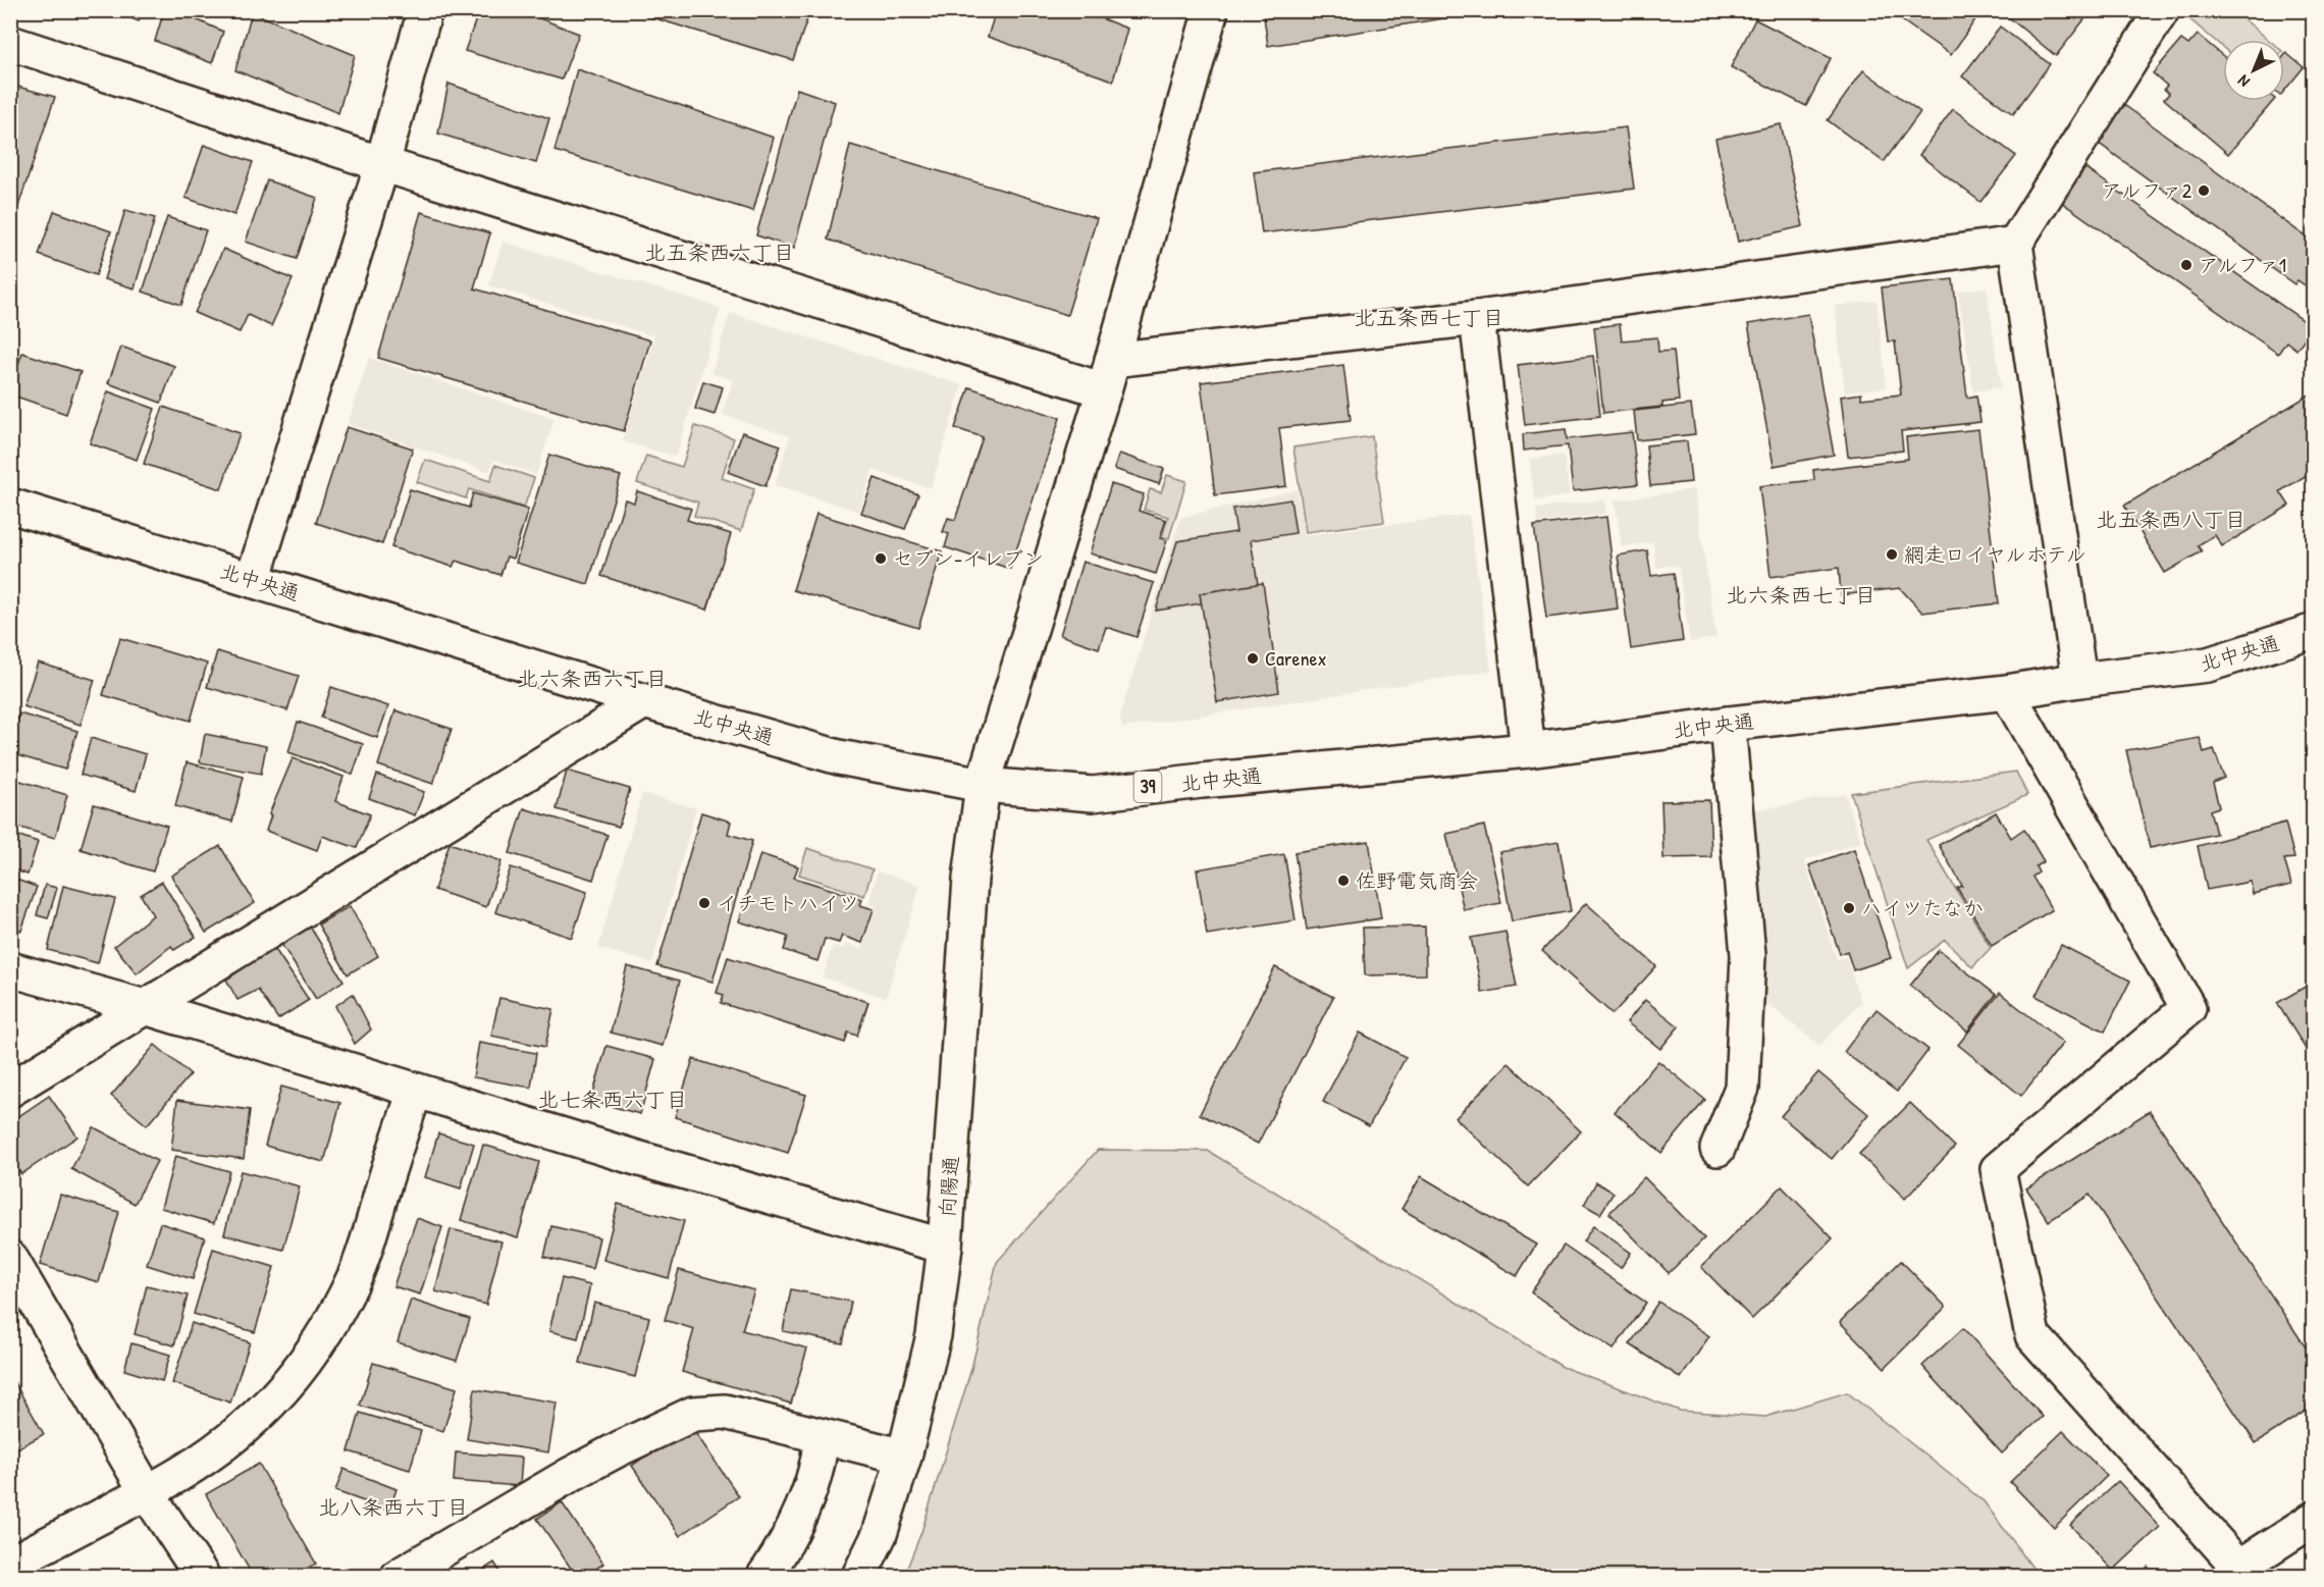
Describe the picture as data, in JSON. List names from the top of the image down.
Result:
{
  "streets": {
    "main road": ["北中央通", "39", "向陽通"]
  },
  "crossings": [
    ["北中央通", "向陽通"]
  ],
  "districts": [
    "北五条西六丁目",
    "北五条西七丁目",
    "北五条西八丁目",
    "北六条西七丁目",
    "北六条西六丁目",
    "北七条西六丁目",
    "北八条西六丁目"
  ],
  "places": [
    "アルファ2",
    "アルファ1",
    "網走ロイヤルホテル",
    "セブン-イレブン",
    "Carenex",
    "佐野電気商会",
    "イチモトハイツ",
    "ハイツたなか"
  ],
  "north": "bottom left"
}
